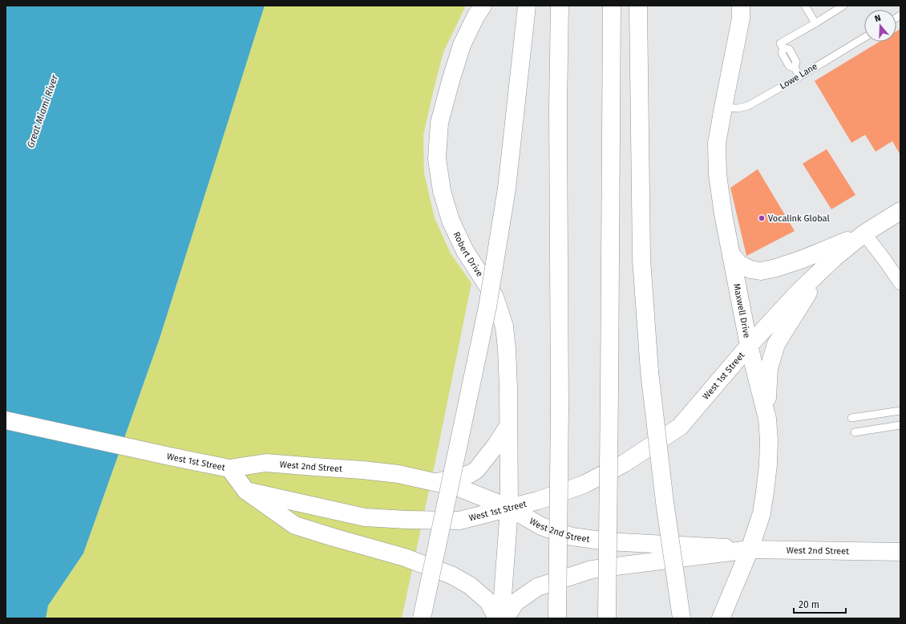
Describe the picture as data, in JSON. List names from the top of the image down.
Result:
{
  "streets": {
    "main road": [
      "Robert Drive",
      "Maxwell Drive",
      "West 1st Street",
      "West 2nd Street"
    ],
    "lane": ["Lowe Lane"]
  },
  "crossings": [
    ["Lowe Lane", "Maxwell Drive"],
    ["Robert Drive", "West 1st Street"],
    ["Robert Drive", "West 2nd Street"],
    ["Maxwell Drive", "West 1st Street"],
    ["Maxwell Drive", "West 2nd Street"],
    ["West 1st Street", "West 2nd Street"]
  ],
  "water": ["Great Miami River"],
  "places": ["Vocalink Global"],
  "scale_bar": "20 m",
  "north": "top"
}
